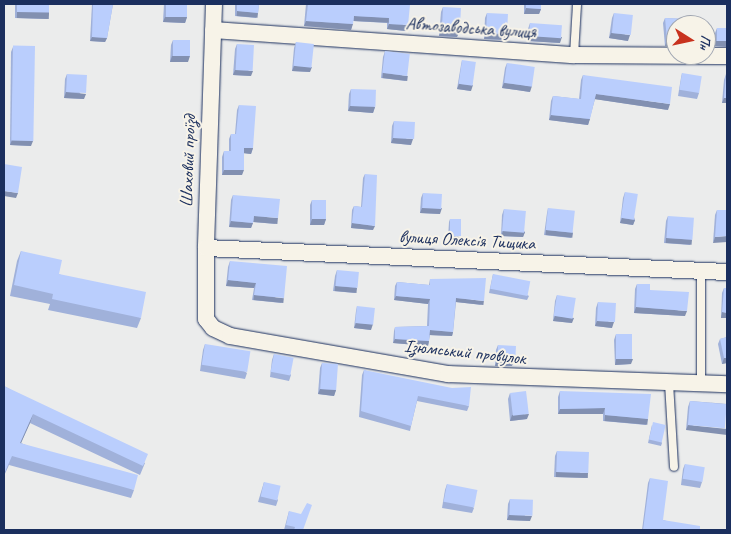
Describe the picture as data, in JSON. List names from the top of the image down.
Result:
{
  "streets": {
    "street": [
      "Автозаводська вулиця",
      "Шаховий проїзд",
      "вулиця Олексія Тищика",
      "Ізюмський провулок"
    ]
  },
  "crossings": [
    ["Автозаводська вулиця", "Шаховий проїзд"],
    ["Шаховий проїзд", "вулиця Олексія Тищика"],
    ["Шаховий проїзд", "Ізюмський провулок"]
  ],
  "north": "right"
}
